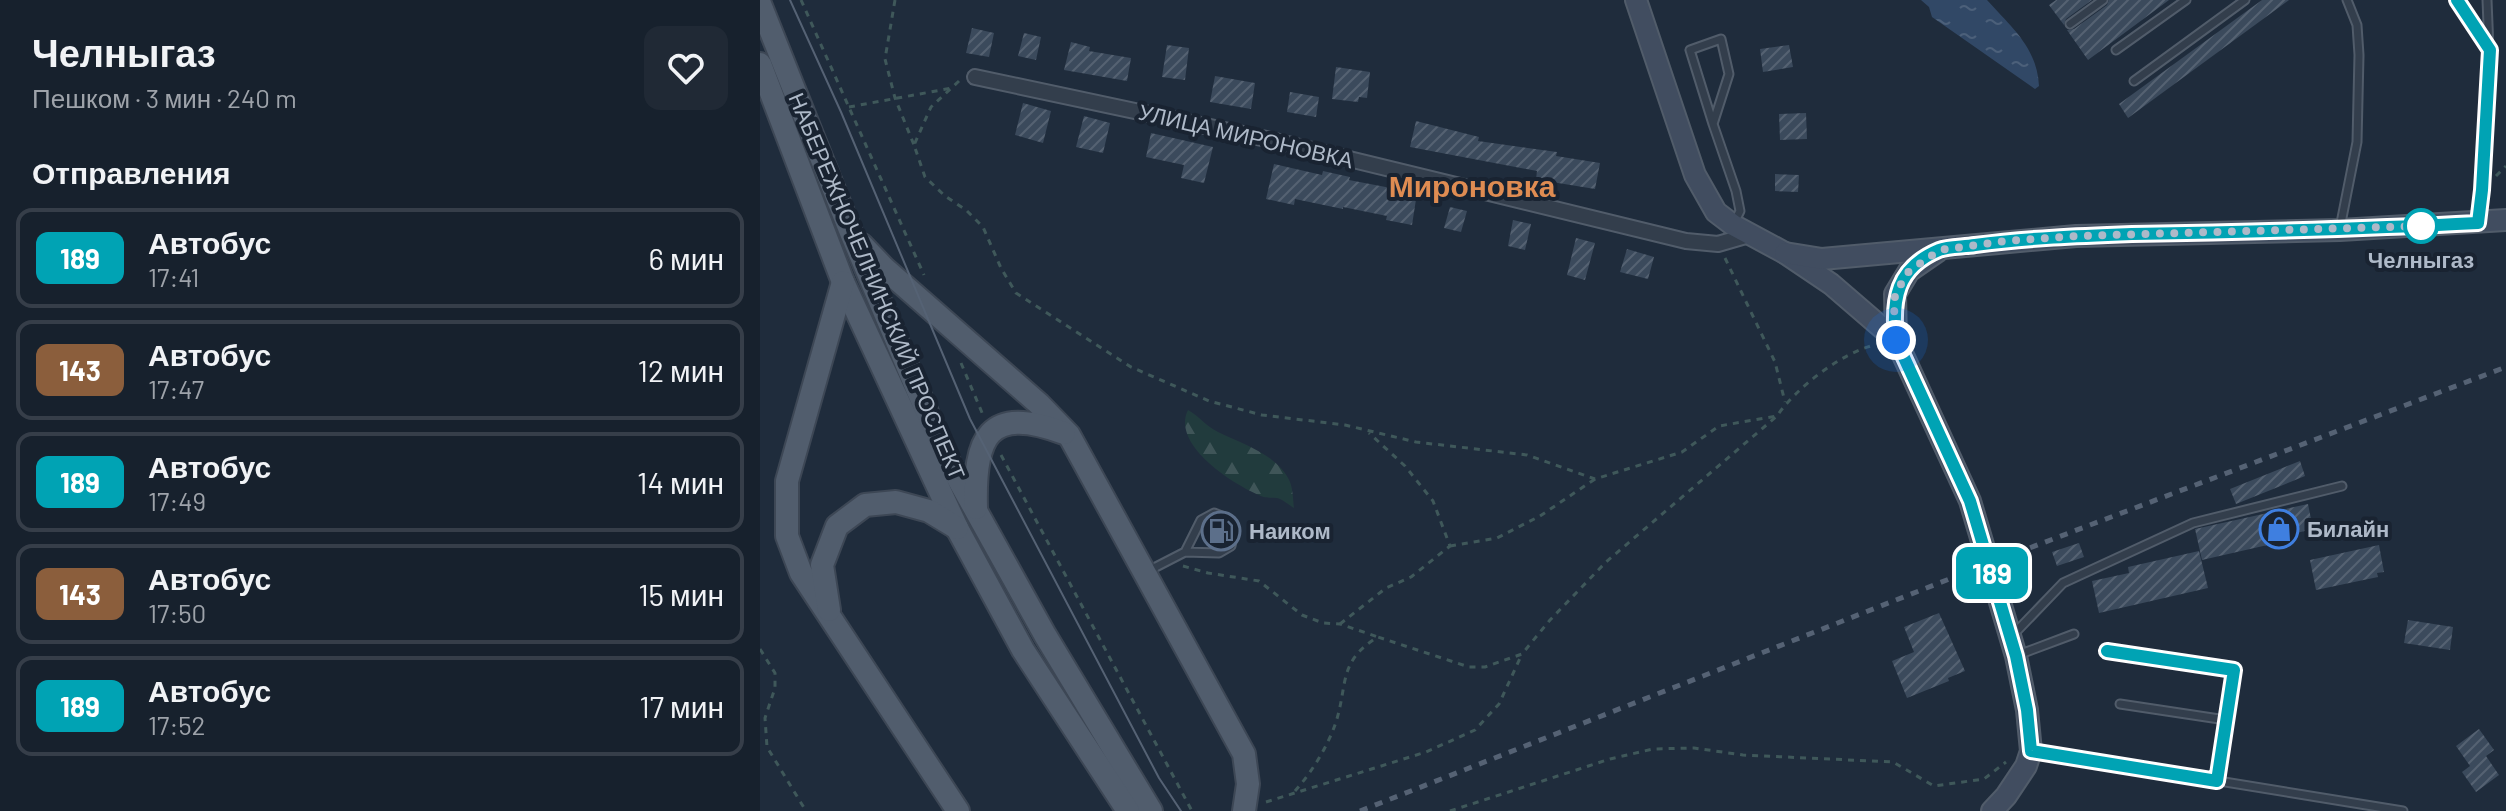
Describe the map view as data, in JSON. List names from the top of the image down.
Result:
{
  "streets": {
    "main road": ["НАБЕРЕЖНОЧЕЛНИНСКИЙ ПРОСПЕКТ"],
    "street": ["УЛИЦА МИРОНОВКА"]
  },
  "districts": ["Мироновка"],
  "places": {
    "other": ["Челныгаз"],
    "shop": ["Билайн"],
    "fuel station": ["Наиком"]
  },
  "lines": ["bus line 189"],
  "page": {
    "heading": [
      ["Челныгаз", "Пешком · 3 мин · 240 m"],
      "Отправления"
    ],
    "on_map": "189",
    "list": [
      {
        "mark": "189",
        "name": "Автобус",
        "note": "17:41",
        "value": "6 мин"
      },
      {
        "mark": "143",
        "name": "Автобус",
        "note": "17:47",
        "value": "12 мин"
      },
      {
        "mark": "189",
        "name": "Автобус",
        "note": "17:49",
        "value": "14 мин"
      },
      {
        "mark": "143",
        "name": "Автобус",
        "note": "17:50",
        "value": "15 мин"
      },
      {
        "mark": "189",
        "name": "Автобус",
        "note": "17:52",
        "value": "17 мин"
      }
    ]
  }
}
